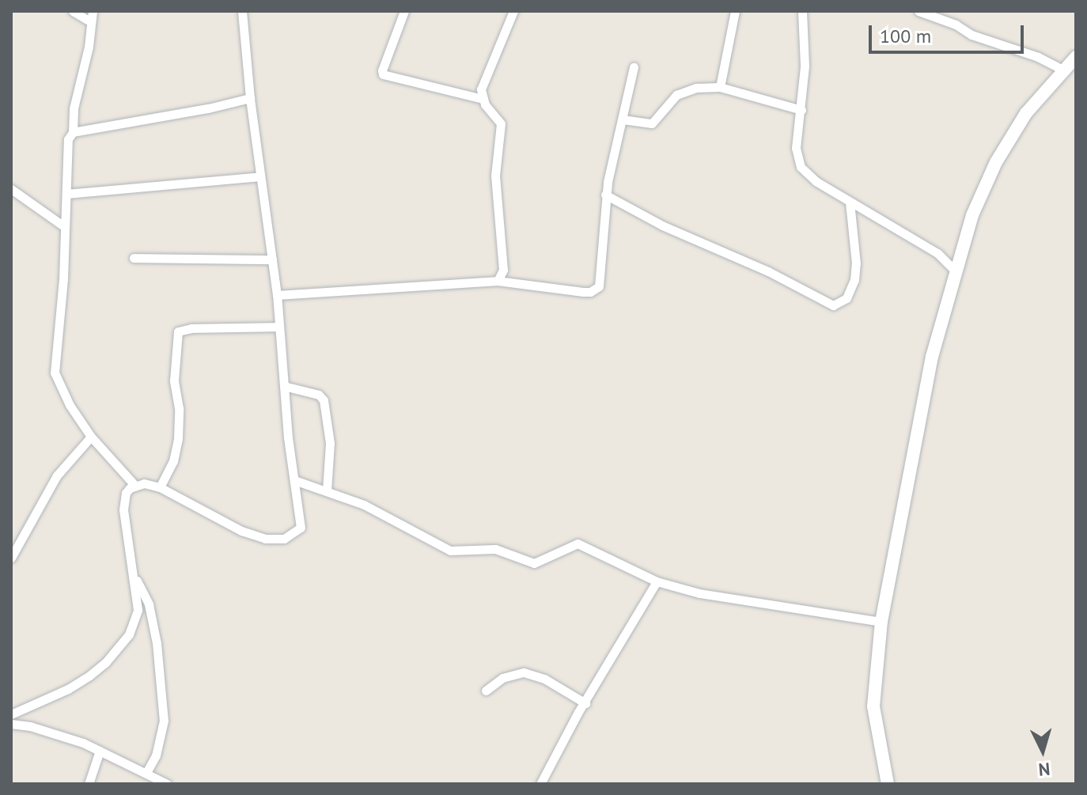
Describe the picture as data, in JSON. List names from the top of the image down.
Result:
{
  "scale_bar": "100 m",
  "north": "bottom"
}
